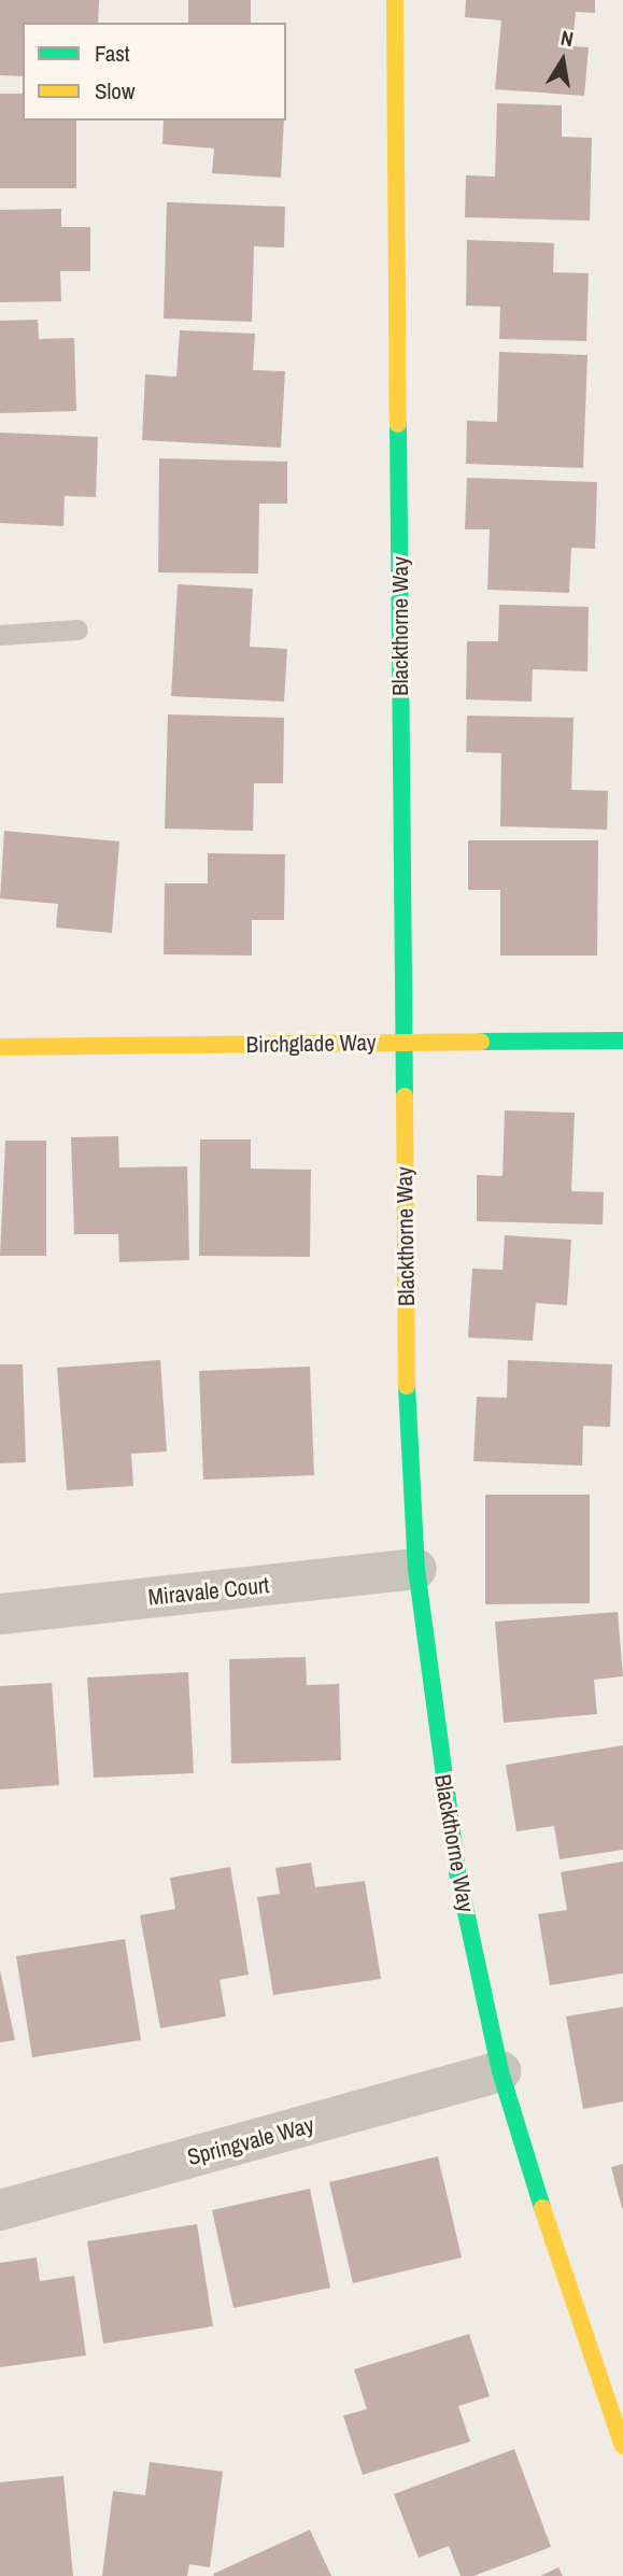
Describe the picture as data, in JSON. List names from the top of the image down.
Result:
{
  "streets": {
    "street": [
      "Blackthorne Way",
      "Birchglade Way",
      "Miravale Court",
      "Springvale Way"
    ]
  },
  "crossings": [
    ["Blackthorne Way", "Birchglade Way"],
    ["Blackthorne Way", "Miravale Court"],
    ["Blackthorne Way", "Springvale Way"]
  ],
  "legend": ["Fast", "Slow"],
  "north": "top"
}
